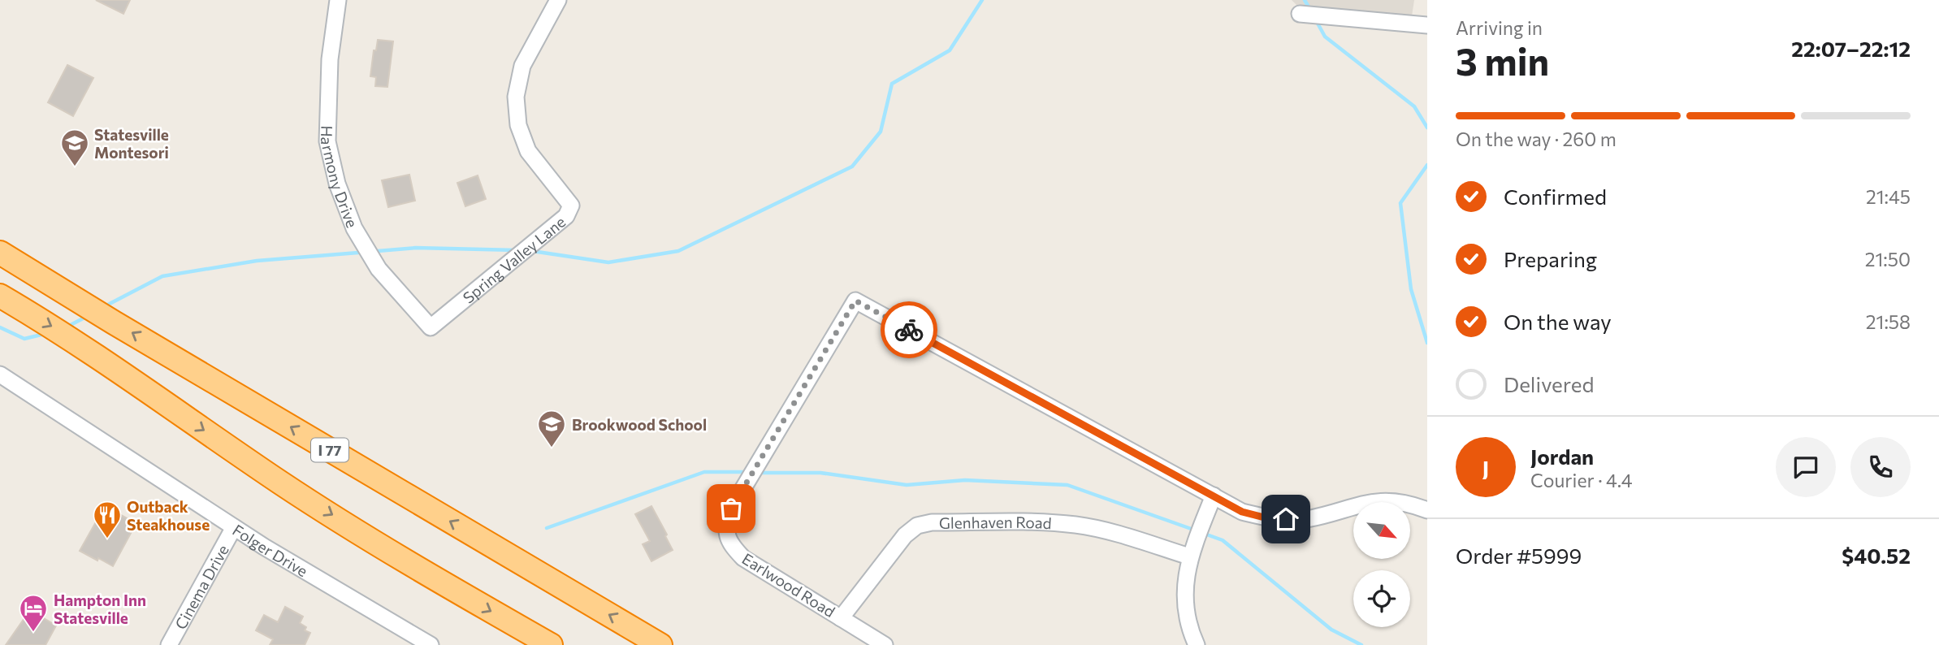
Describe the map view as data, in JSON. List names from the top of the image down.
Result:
{
  "streets": {
    "highway": ["I 77"],
    "street": [
      "Harmony Drive",
      "Spring Valley Lane",
      "Glenhaven Road",
      "Folger Drive",
      "Earlwood Road",
      "Cinema Drive"
    ]
  },
  "crossings": [
    ["Harmony Drive", "Spring Valley Lane"],
    ["Glenhaven Road", "Earlwood Road"],
    ["Folger Drive", "Cinema Drive"]
  ],
  "places": {
    "school or university": ["Statesville Montesori", "Brookwood School"],
    "restaurant": ["Outback Steakhouse"],
    "hotel": ["Hampton Inn Statesville"]
  },
  "north": "bottom right",
  "page": {
    "heading": ["3 min", "Arriving in", "22:07–22:12"],
    "panel": [
      "Jordan",
      "Courier · 4.4",
      "Order #5999",
      "$40.52"
    ],
    "bar": "On the way · 260 m",
    "list": [
      ["Confirmed", "21:45"],
      ["Preparing", "21:50"],
      ["On the way", "21:58"],
      "Delivered"
    ],
    "round": "J"
  }
}
